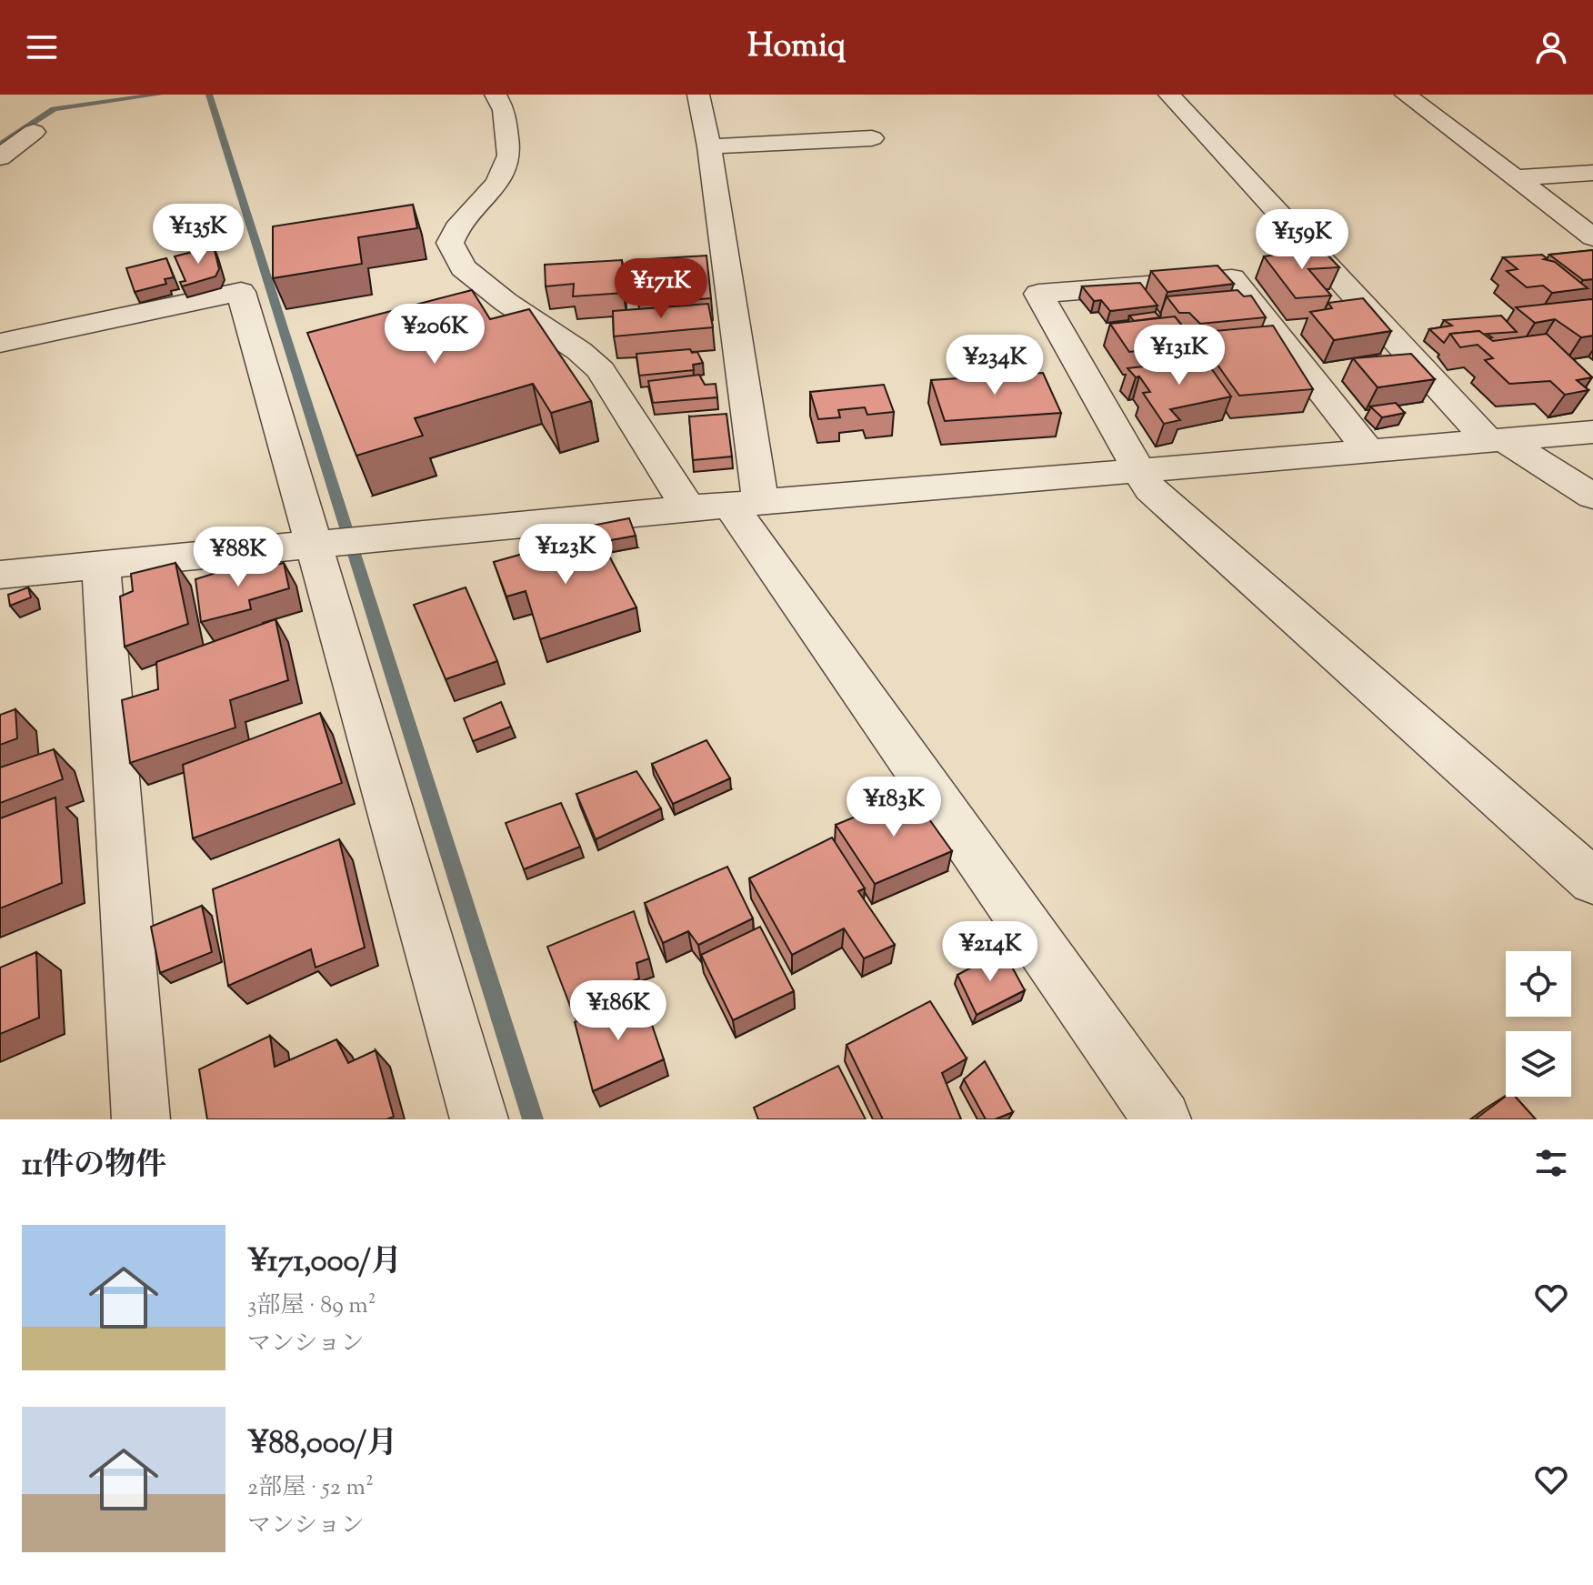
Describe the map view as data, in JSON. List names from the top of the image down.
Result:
{
  "page": {
    "header": "Homiq",
    "price": [
      "¥135K",
      "¥159K",
      "¥171K",
      "¥206K",
      "¥131K",
      "¥234K",
      "¥123K",
      "¥88K",
      "¥183K",
      "¥214K",
      "¥186K"
    ],
    "heading": "11件の物件",
    "list": [
      {
        "name": "¥171,000/月",
        "note": "3部屋 · 89 m² · マンション"
      },
      {
        "name": "¥88,000/月",
        "note": "2部屋 · 52 m² · マンション"
      }
    ]
  }
}
